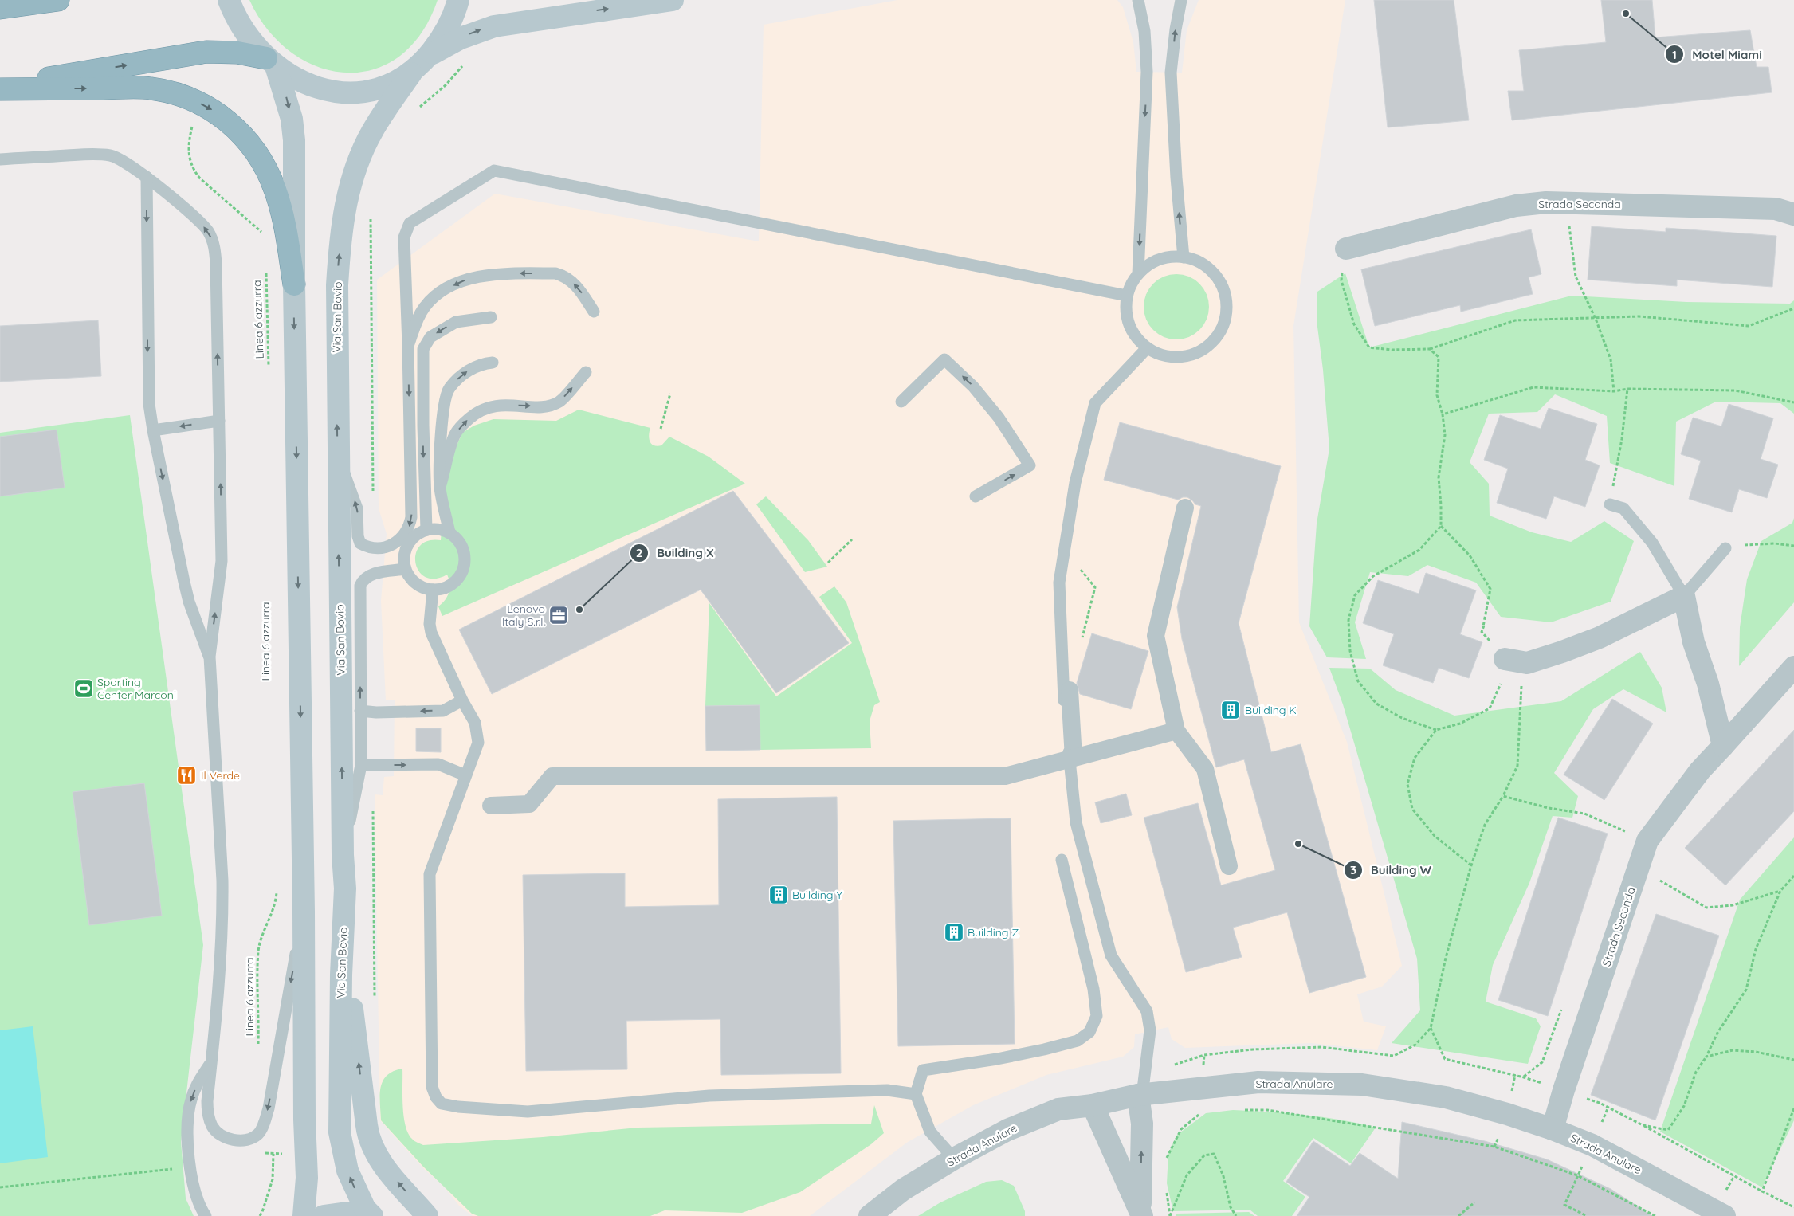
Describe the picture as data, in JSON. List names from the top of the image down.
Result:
{
  "streets": {
    "main road": ["Via San Bovio"],
    "street": ["Strada Seconda", "Strada Anulare"],
    "path": ["Linea 6 azzurra"]
  },
  "crossings": [
    ["Strada Seconda", "Strada Anulare"]
  ],
  "places": {
    "other": ["Motel Miami", "Building X", "Building W"],
    "office": ["Lenovo Italy S.r.l."],
    "sports": ["Sporting Center Marconi"],
    "building": ["Building K", "Building Y", "Building Z"],
    "restaurant": ["Il Verde"]
  }
}
